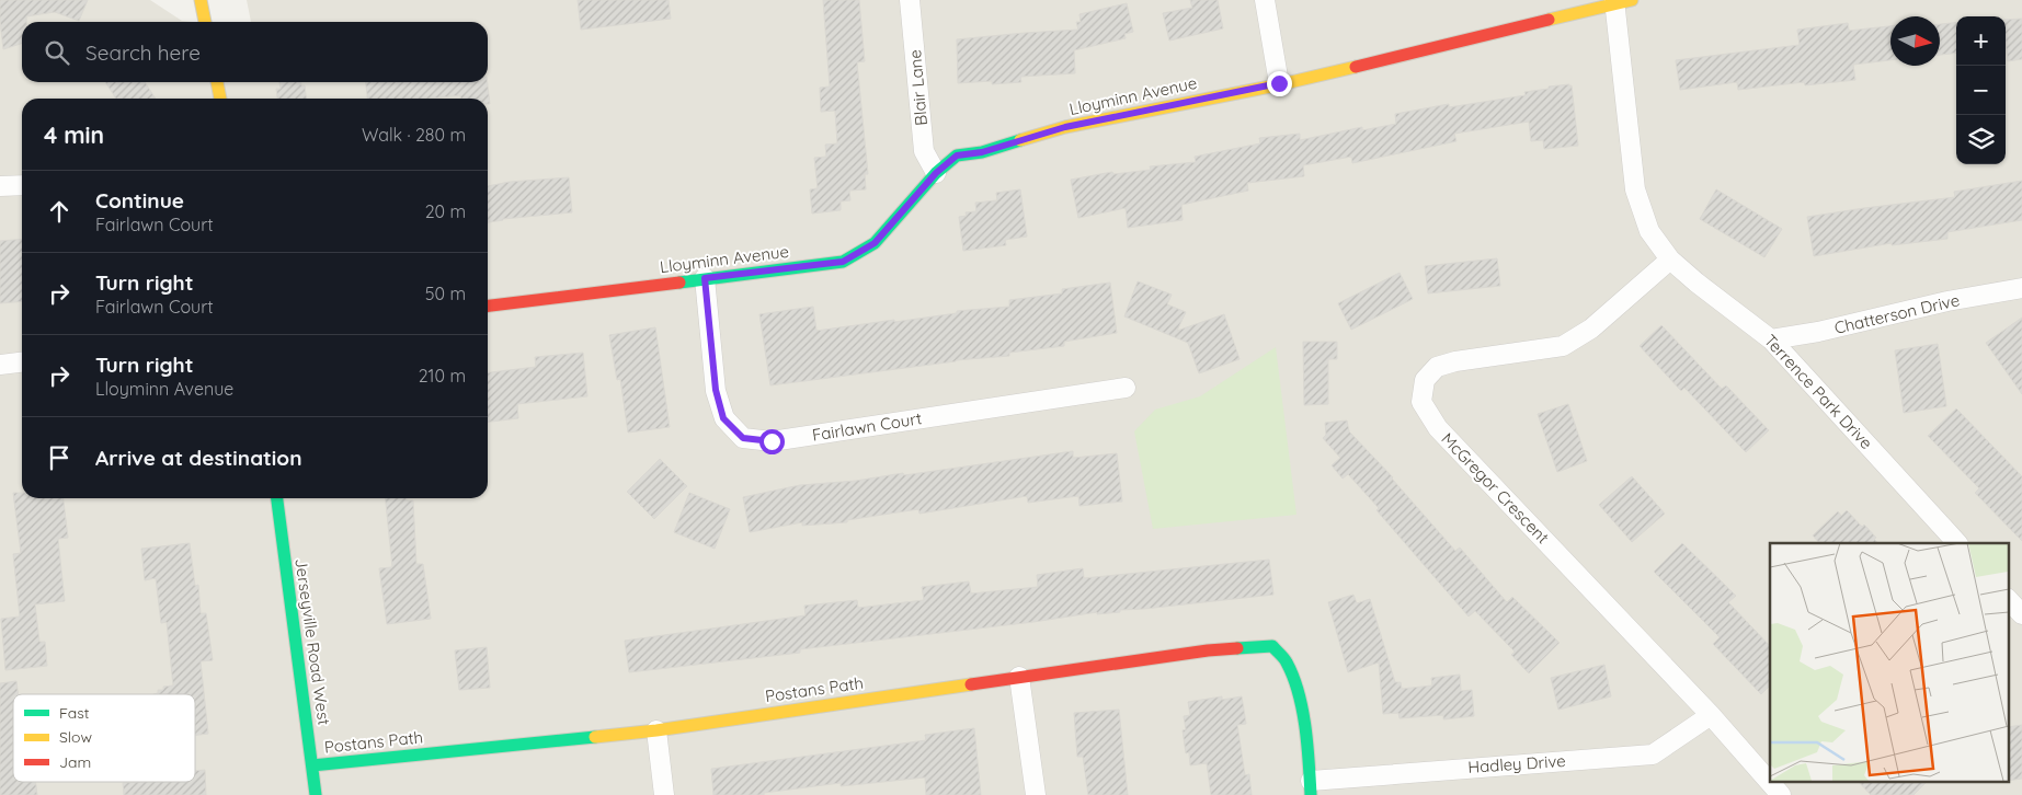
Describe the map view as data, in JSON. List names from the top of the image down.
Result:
{
  "streets": {
    "street": [
      "Blair Lane",
      "Lloyminn Avenue",
      "Chatterson Drive",
      "Terrence Park Drive",
      "Fairlawn Court",
      "McGregor Crescent",
      "Jerseyville Road West",
      "Postans Path",
      "Hadley Drive"
    ]
  },
  "crossings": [
    ["Blair Lane", "Lloyminn Avenue"],
    ["Lloyminn Avenue", "Terrence Park Drive"],
    ["Lloyminn Avenue", "Fairlawn Court"],
    ["Chatterson Drive", "Terrence Park Drive"],
    ["Terrence Park Drive", "McGregor Crescent"],
    ["McGregor Crescent", "Hadley Drive"],
    ["Jerseyville Road West", "Postans Path"],
    ["Postans Path", "Hadley Drive"]
  ],
  "legend": ["Fast", "Slow", "Jam"],
  "north": "right",
  "page": {
    "map_buttons": ["+", "−"],
    "search": "Search here",
    "heading": ["4 min", "Walk · 280 m"],
    "list": [
      ["Continue", "Fairlawn Court", "20 m"],
      ["Turn right", "Fairlawn Court", "50 m"],
      ["Turn right", "Lloyminn Avenue", "210 m"],
      "Arrive at destination"
    ]
  }
}
